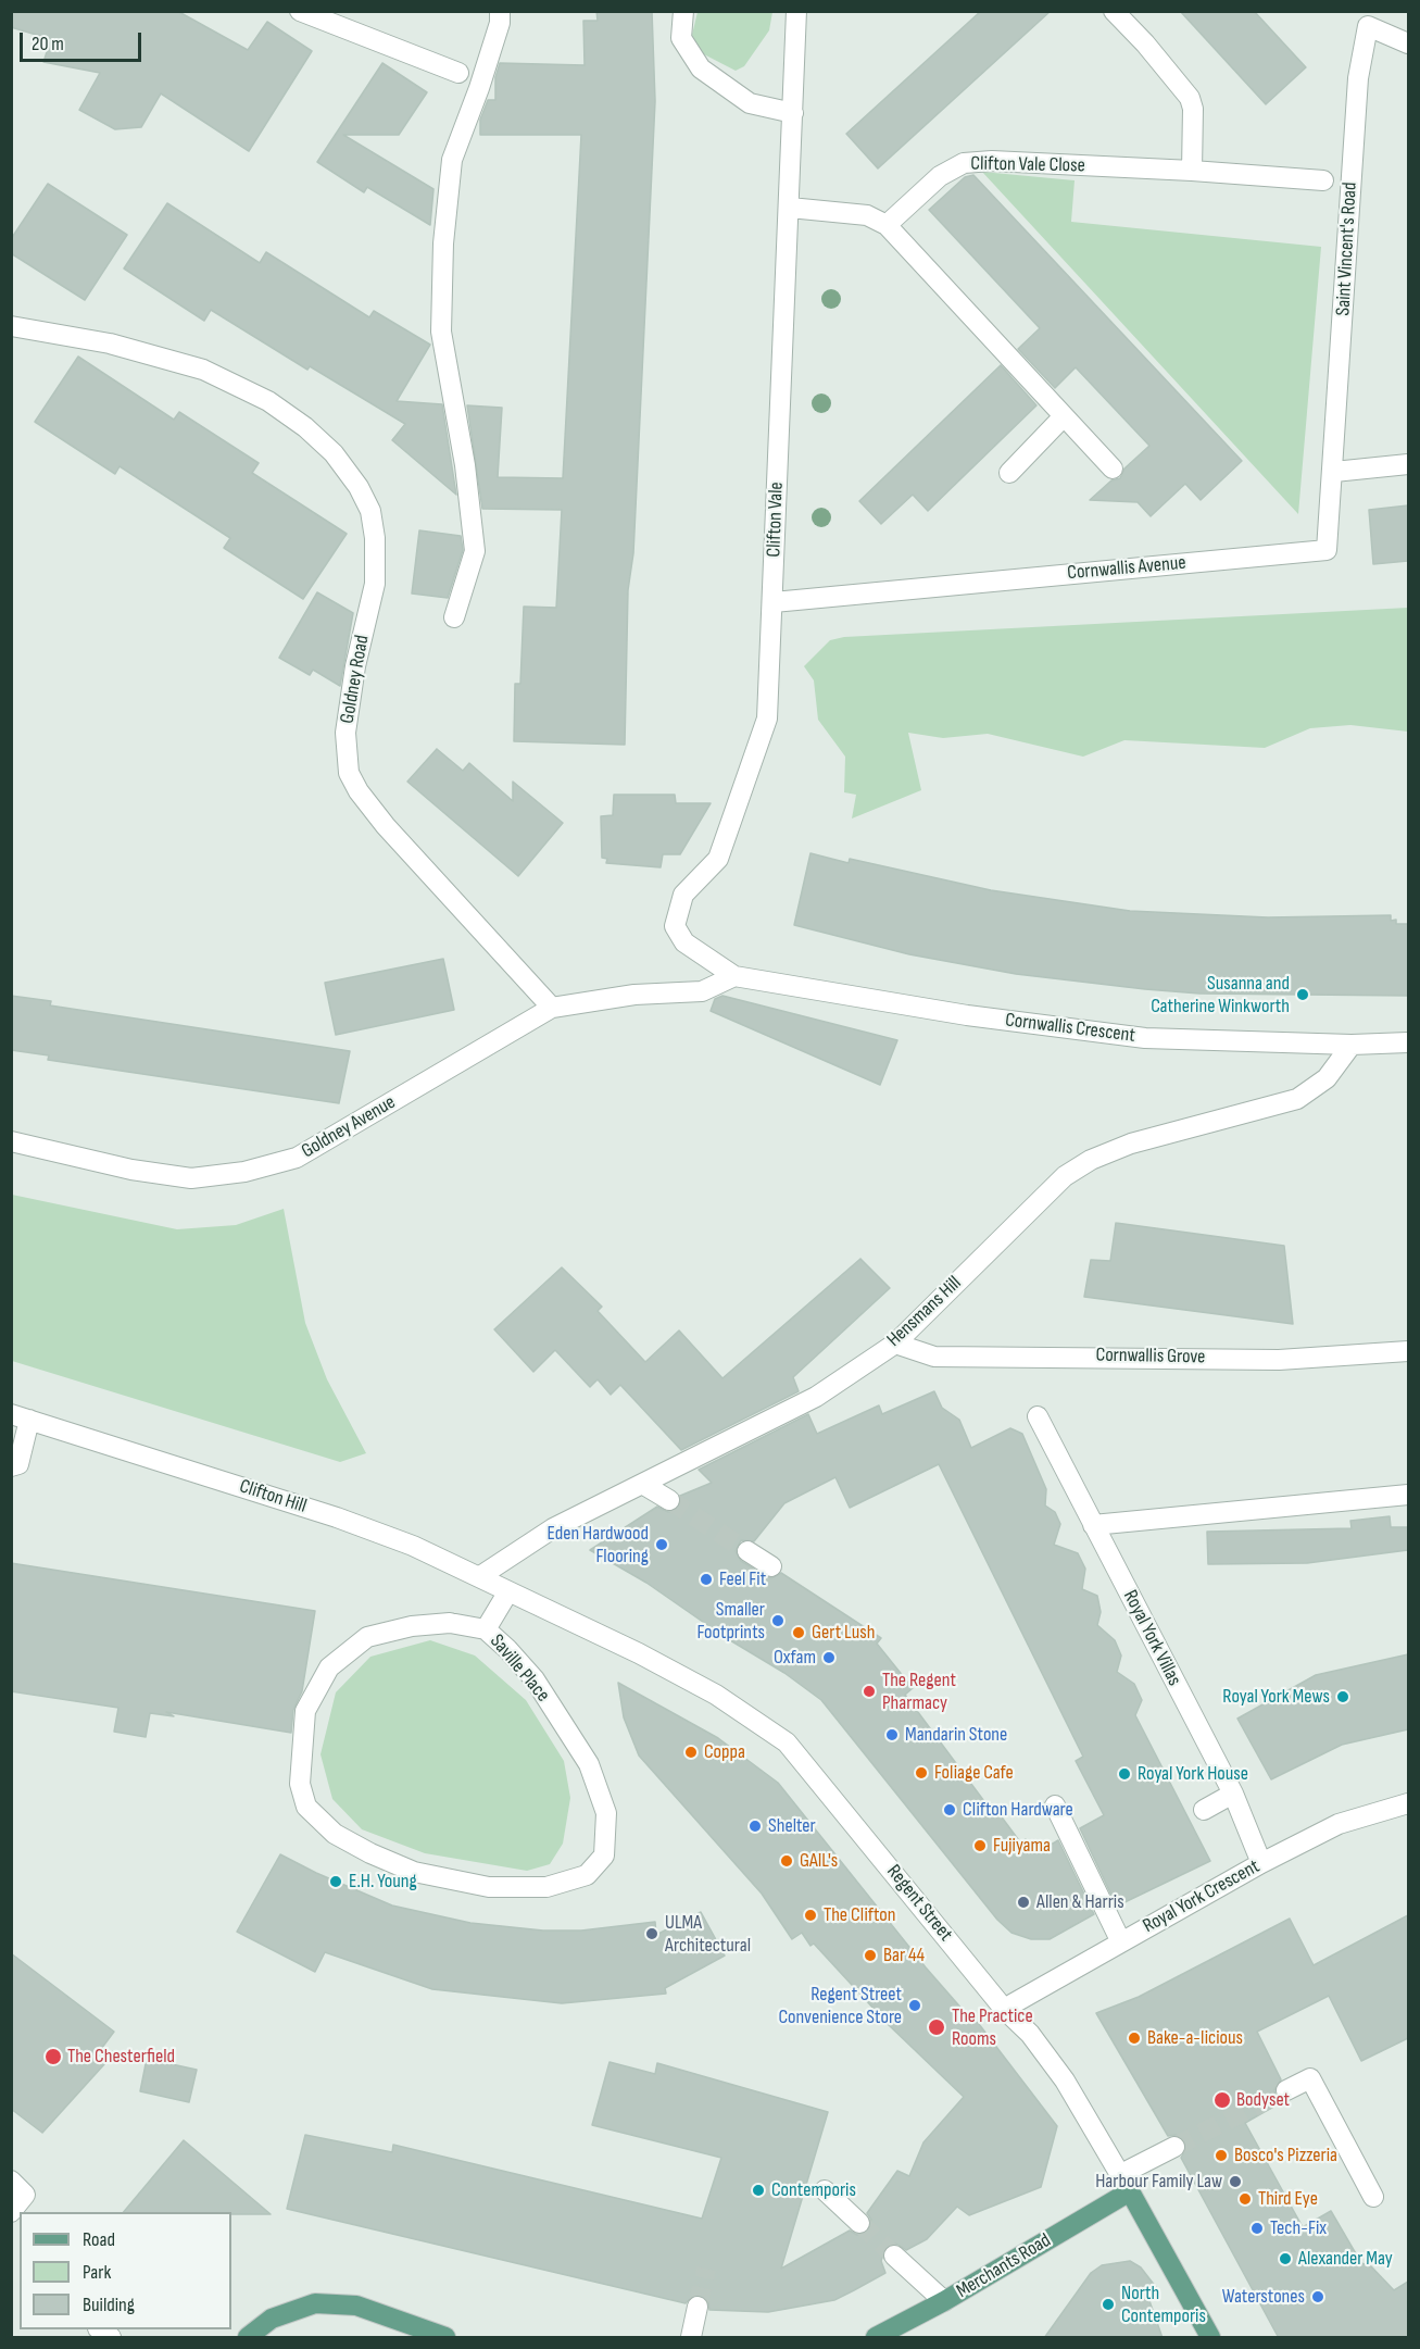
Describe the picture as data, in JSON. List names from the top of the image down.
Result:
{
  "streets": {
    "main road": ["Regent Street", "Merchants Road"],
    "street": [
      "Clifton Vale Close",
      "Saint Vincent's Road",
      "Clifton Vale",
      "Cornwallis Avenue",
      "Goldney Road",
      "Cornwallis Crescent",
      "Goldney Avenue",
      "Hensmans Hill",
      "Cornwallis Grove",
      "Clifton Hill",
      "Royal York Villas",
      "Saville Place",
      "Royal York Crescent"
    ]
  },
  "crossings": [
    ["Saint Vincent's Road", "Cornwallis Avenue"],
    ["Clifton Vale", "Cornwallis Avenue"],
    ["Clifton Vale", "Cornwallis Crescent"],
    ["Goldney Road", "Goldney Avenue"],
    ["Cornwallis Crescent", "Hensmans Hill"],
    ["Hensmans Hill", "Cornwallis Grove"],
    ["Hensmans Hill", "Clifton Hill"],
    ["Clifton Hill", "Regent Street"],
    ["Royal York Villas", "Royal York Crescent"],
    ["Royal York Crescent", "Regent Street"],
    ["Regent Street", "Merchants Road"]
  ],
  "places": [
    "Susanna and Catherine Winkworth",
    "Eden Hardwood Flooring",
    "Feel Fit",
    "Smaller Footprints",
    "Gert Lush",
    "Oxfam",
    "The Regent Pharmacy",
    "Royal York Mews",
    "Mandarin Stone",
    "Coppa",
    "Foliage Cafe",
    "Royal York House",
    "Clifton Hardware",
    "Shelter",
    "Fujiyama",
    "GAIL's",
    "E.H. Young",
    "Allen & Harris",
    "The Clifton",
    "ULMA Architectural",
    "Bar 44",
    "Regent Street Convenience Store",
    "The Practice Rooms",
    "Bake-a-licious",
    "The Chesterfield",
    "Bodyset",
    "Bosco's Pizzeria",
    "Harbour Family Law",
    "Contemporis",
    "Third Eye",
    "Tech-Fix",
    "Alexander May",
    "Waterstones",
    "North Contemporis"
  ],
  "legend": ["Road", "Park", "Building"],
  "scale_bar": "20 m"
}
